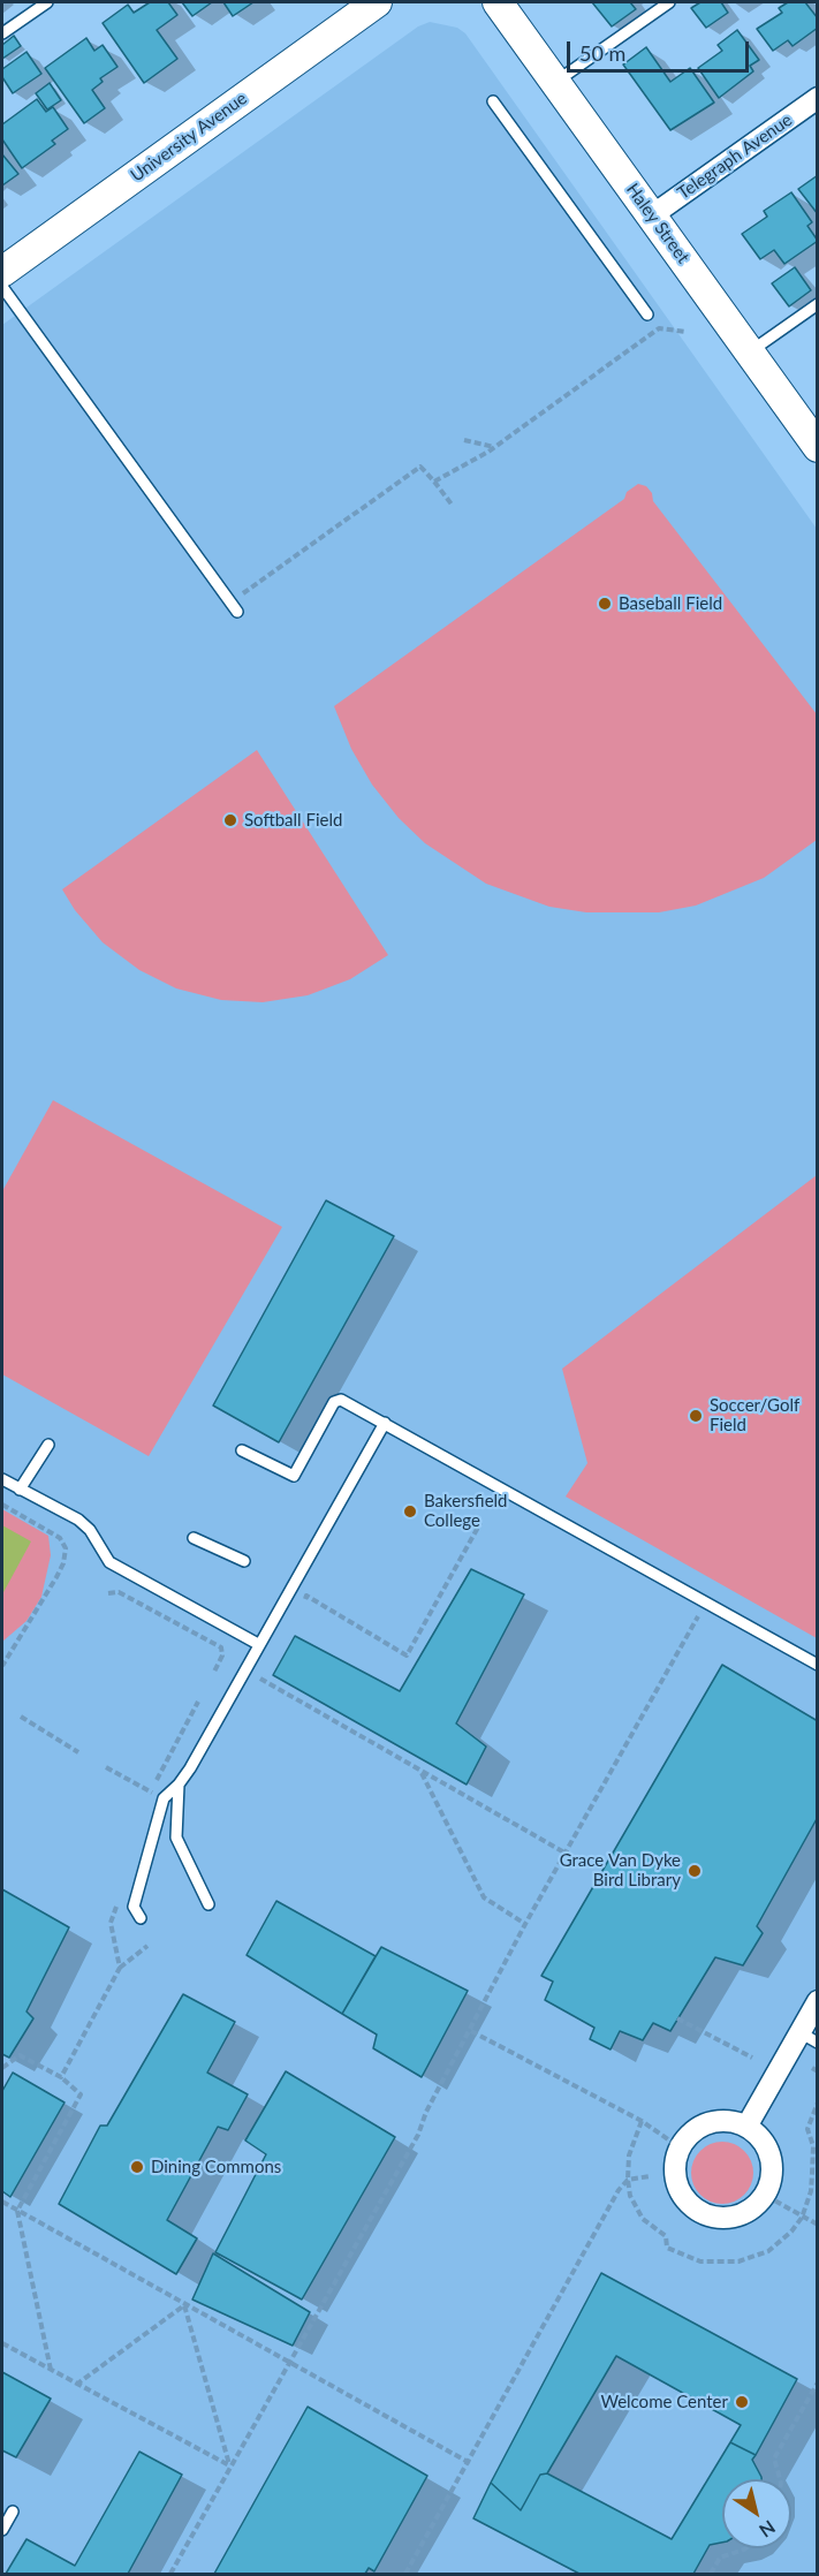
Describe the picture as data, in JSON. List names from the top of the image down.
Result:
{
  "streets": {
    "street": ["University Avenue", "Telegraph Avenue", "Haley Street"]
  },
  "crossings": [
    ["Telegraph Avenue", "Haley Street"]
  ],
  "places": [
    "Baseball Field",
    "Softball Field",
    "Soccer/Golf Field",
    "Bakersfield College",
    "Grace Van Dyke Bird Library",
    "Dining Commons",
    "Welcome Center"
  ],
  "scale_bar": "50 m",
  "north": "bottom right"
}
